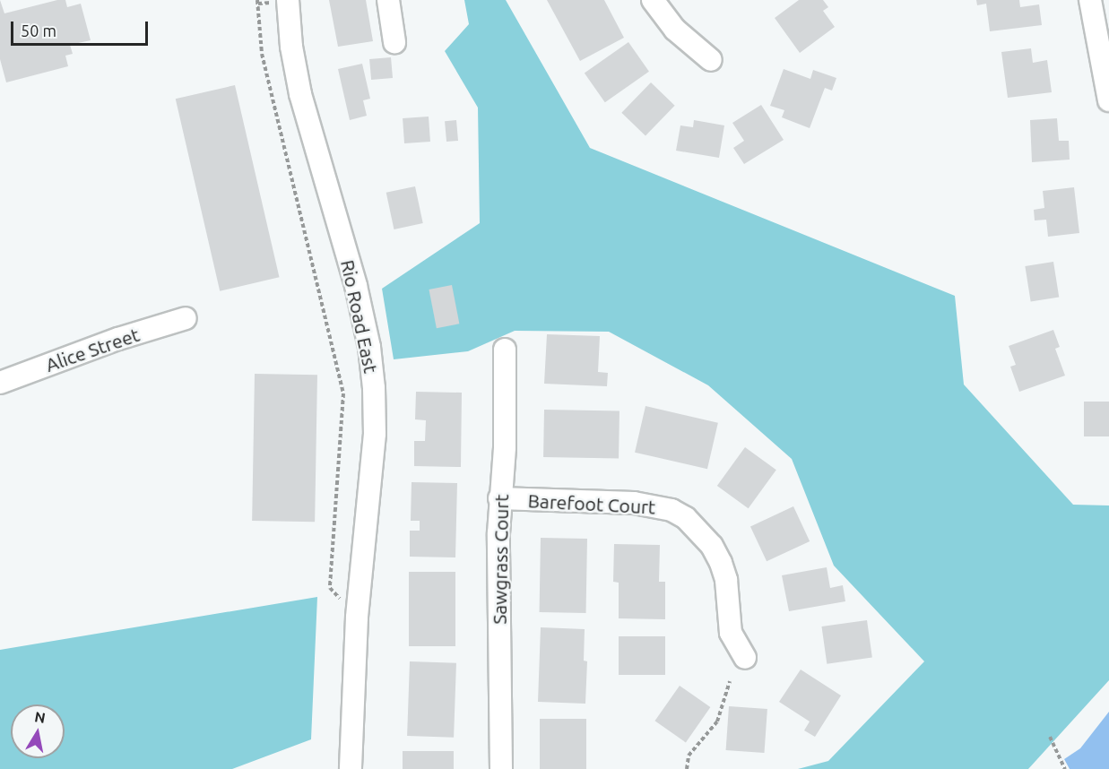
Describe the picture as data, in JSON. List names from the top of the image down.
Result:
{
  "streets": {
    "street": [
      "Rio Road East",
      "Alice Street",
      "Barefoot Court",
      "Sawgrass Court"
    ]
  },
  "crossings": [
    ["Barefoot Court", "Sawgrass Court"]
  ],
  "scale_bar": "50 m",
  "north": "top"
}
